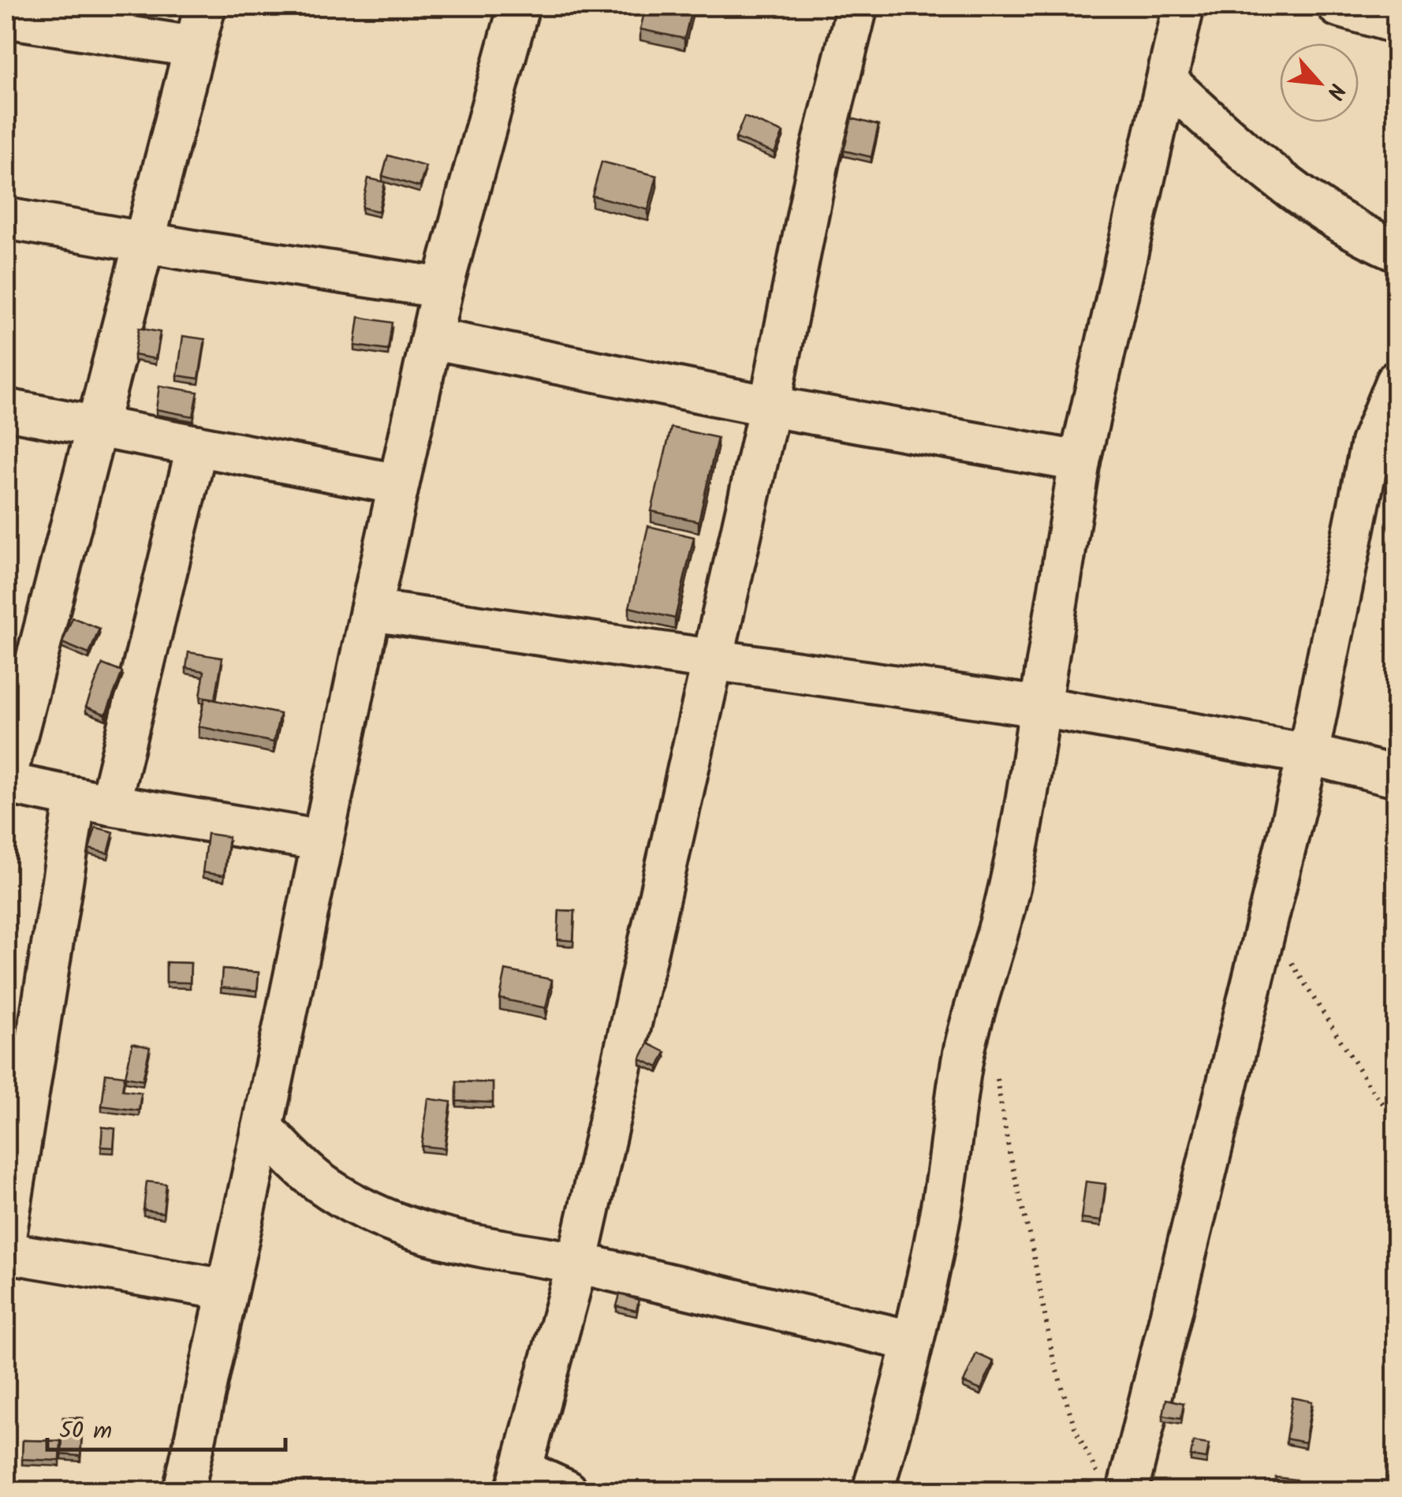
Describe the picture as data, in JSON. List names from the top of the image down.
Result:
{
  "scale_bar": "50 m",
  "north": "bottom right"
}
